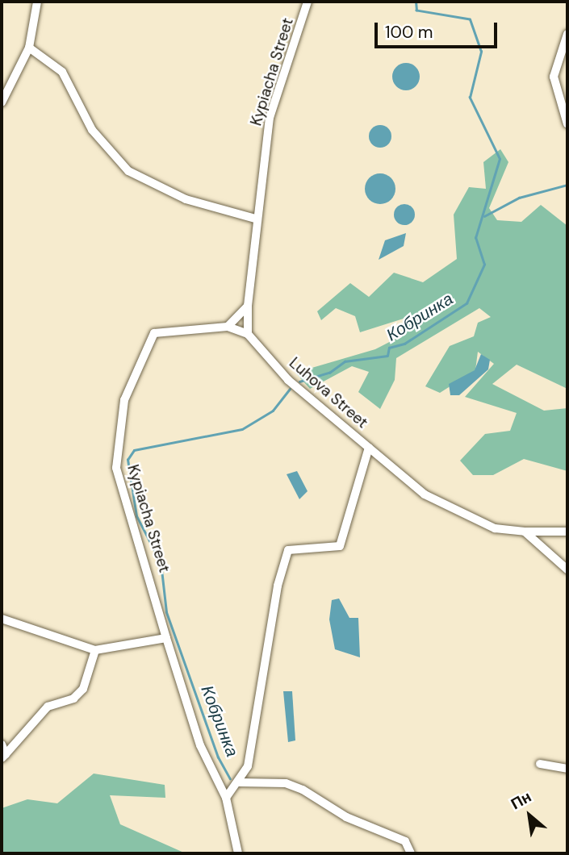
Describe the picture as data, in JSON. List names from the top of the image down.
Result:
{
  "streets": {
    "street": ["Kypiacha Street", "Luhova Street"]
  },
  "crossings": [
    ["Kypiacha Street", "Luhova Street"]
  ],
  "water": ["Кобринка"],
  "scale_bar": "100 m",
  "north": "top left"
}
